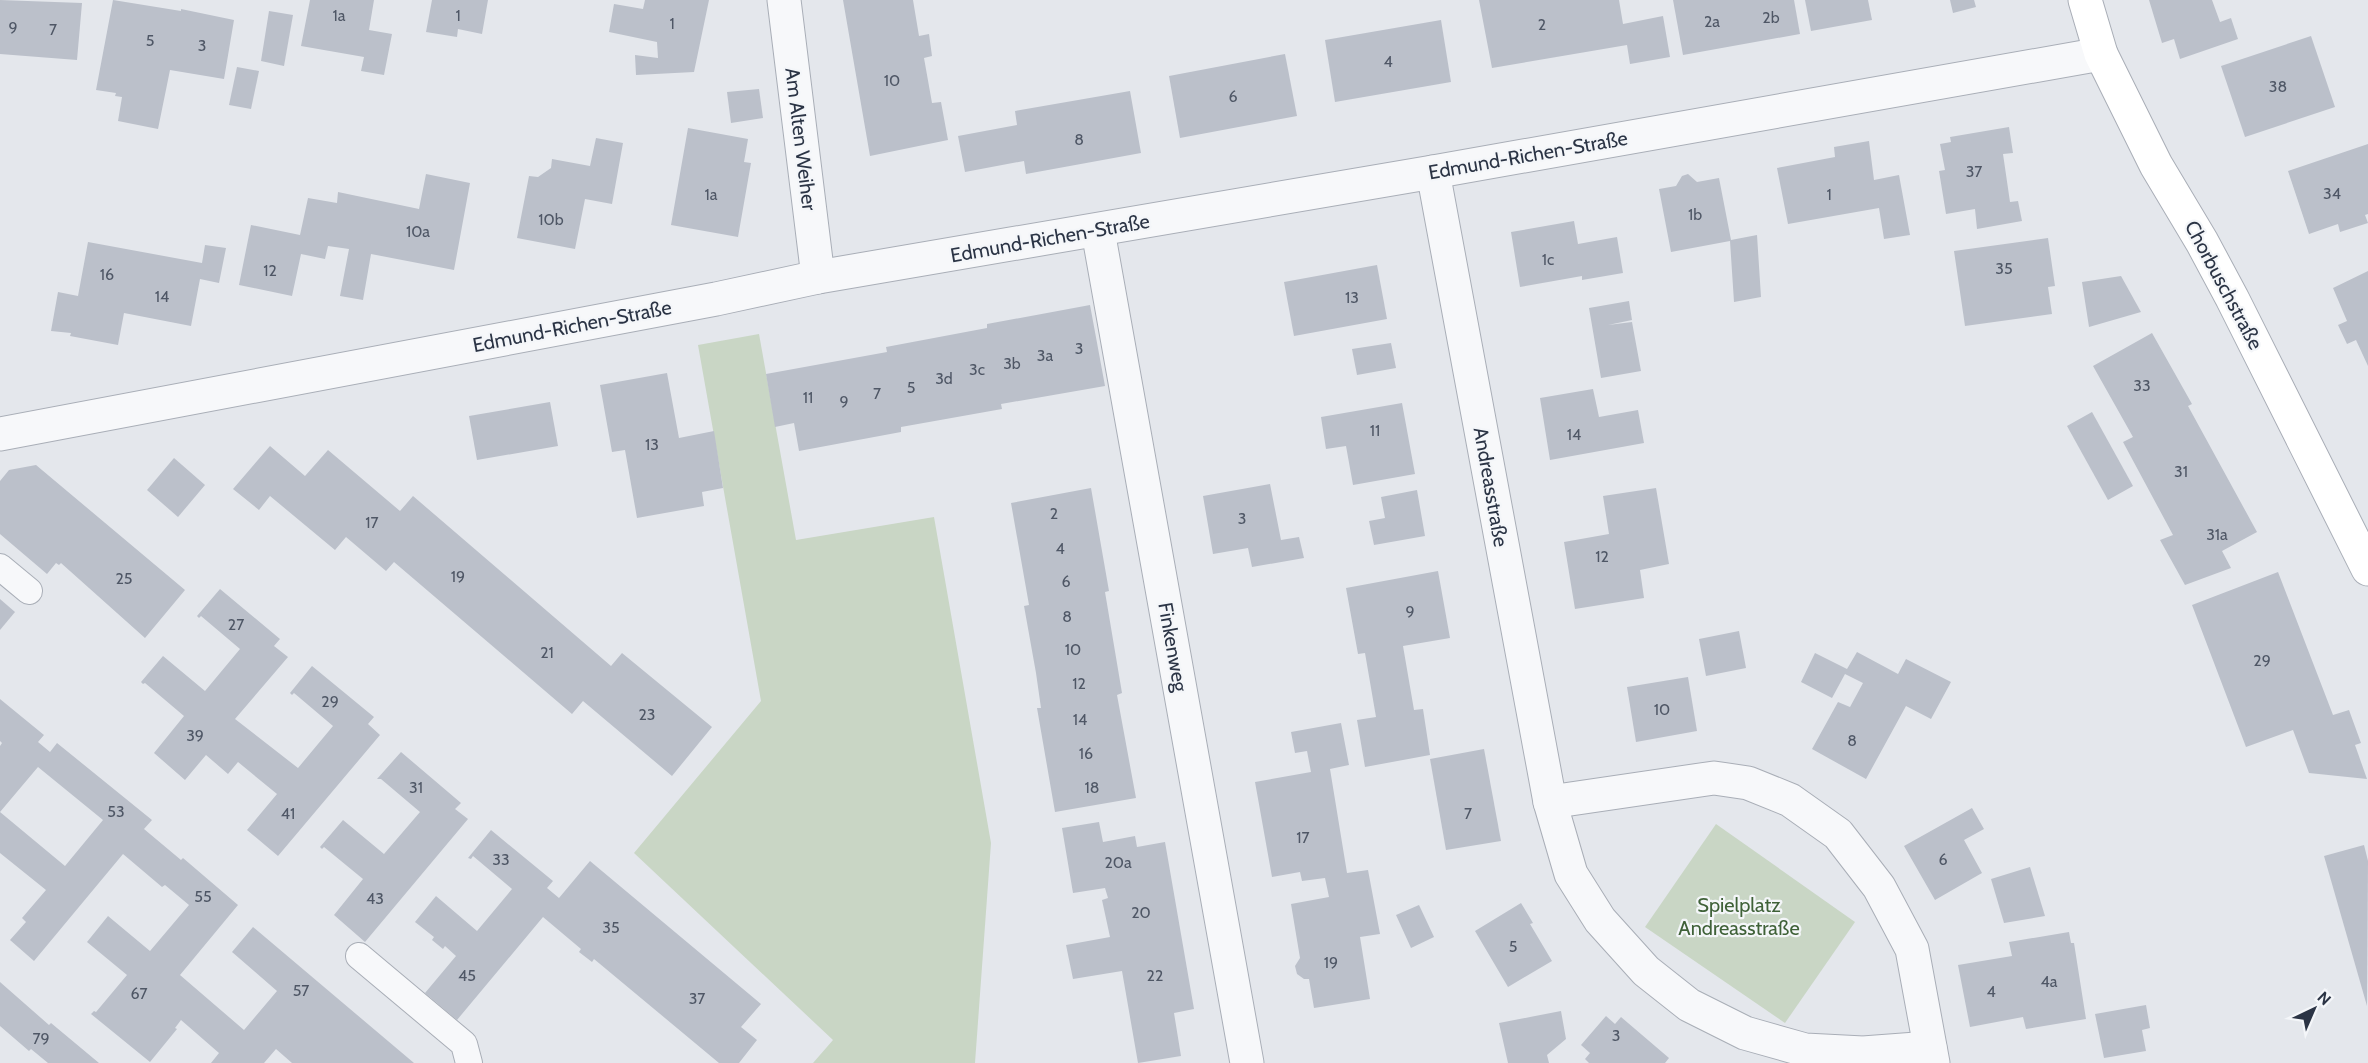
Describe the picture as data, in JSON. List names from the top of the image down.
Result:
{
  "streets": {
    "main road": ["Chorbuschstraße"],
    "street": [
      "Am Alten Weiher",
      "Edmund-Richen-Straße",
      "Andreasstraße",
      "Finkenweg"
    ]
  },
  "crossings": [
    ["Am Alten Weiher", "Edmund-Richen-Straße"],
    ["Edmund-Richen-Straße", "Chorbuschstraße"],
    ["Edmund-Richen-Straße", "Andreasstraße"],
    ["Edmund-Richen-Straße", "Finkenweg"]
  ],
  "parks": ["Spielplatz Andreasstraße"],
  "house_numbers": [
    "1a",
    "1",
    "2b",
    "2a",
    "1",
    "2",
    "9",
    "7",
    "5",
    "3",
    "4",
    "10",
    "38",
    "6",
    "8",
    "37",
    "34",
    "1a",
    "1",
    "1b",
    "10b",
    "10a",
    "1c",
    "35",
    "12",
    "16",
    "14",
    "13",
    "3",
    "3a",
    "3b",
    "3c",
    "3d",
    "33",
    "5",
    "7",
    "11",
    "9",
    "11",
    "14",
    "13",
    "31",
    "2",
    "3",
    "17",
    "31a",
    "4",
    "12",
    "19",
    "25",
    "6",
    "9",
    "8",
    "27",
    "10",
    "21",
    "29",
    "12",
    "29",
    "10",
    "23",
    "14",
    "39",
    "8",
    "16",
    "31",
    "18",
    "53",
    "41",
    "7",
    "17",
    "33",
    "6",
    "20a",
    "55",
    "43",
    "20",
    "35",
    "5",
    "19",
    "45",
    "22",
    "4a",
    "57",
    "4",
    "67",
    "37",
    "3",
    "79"
  ],
  "north": "top right"
}
